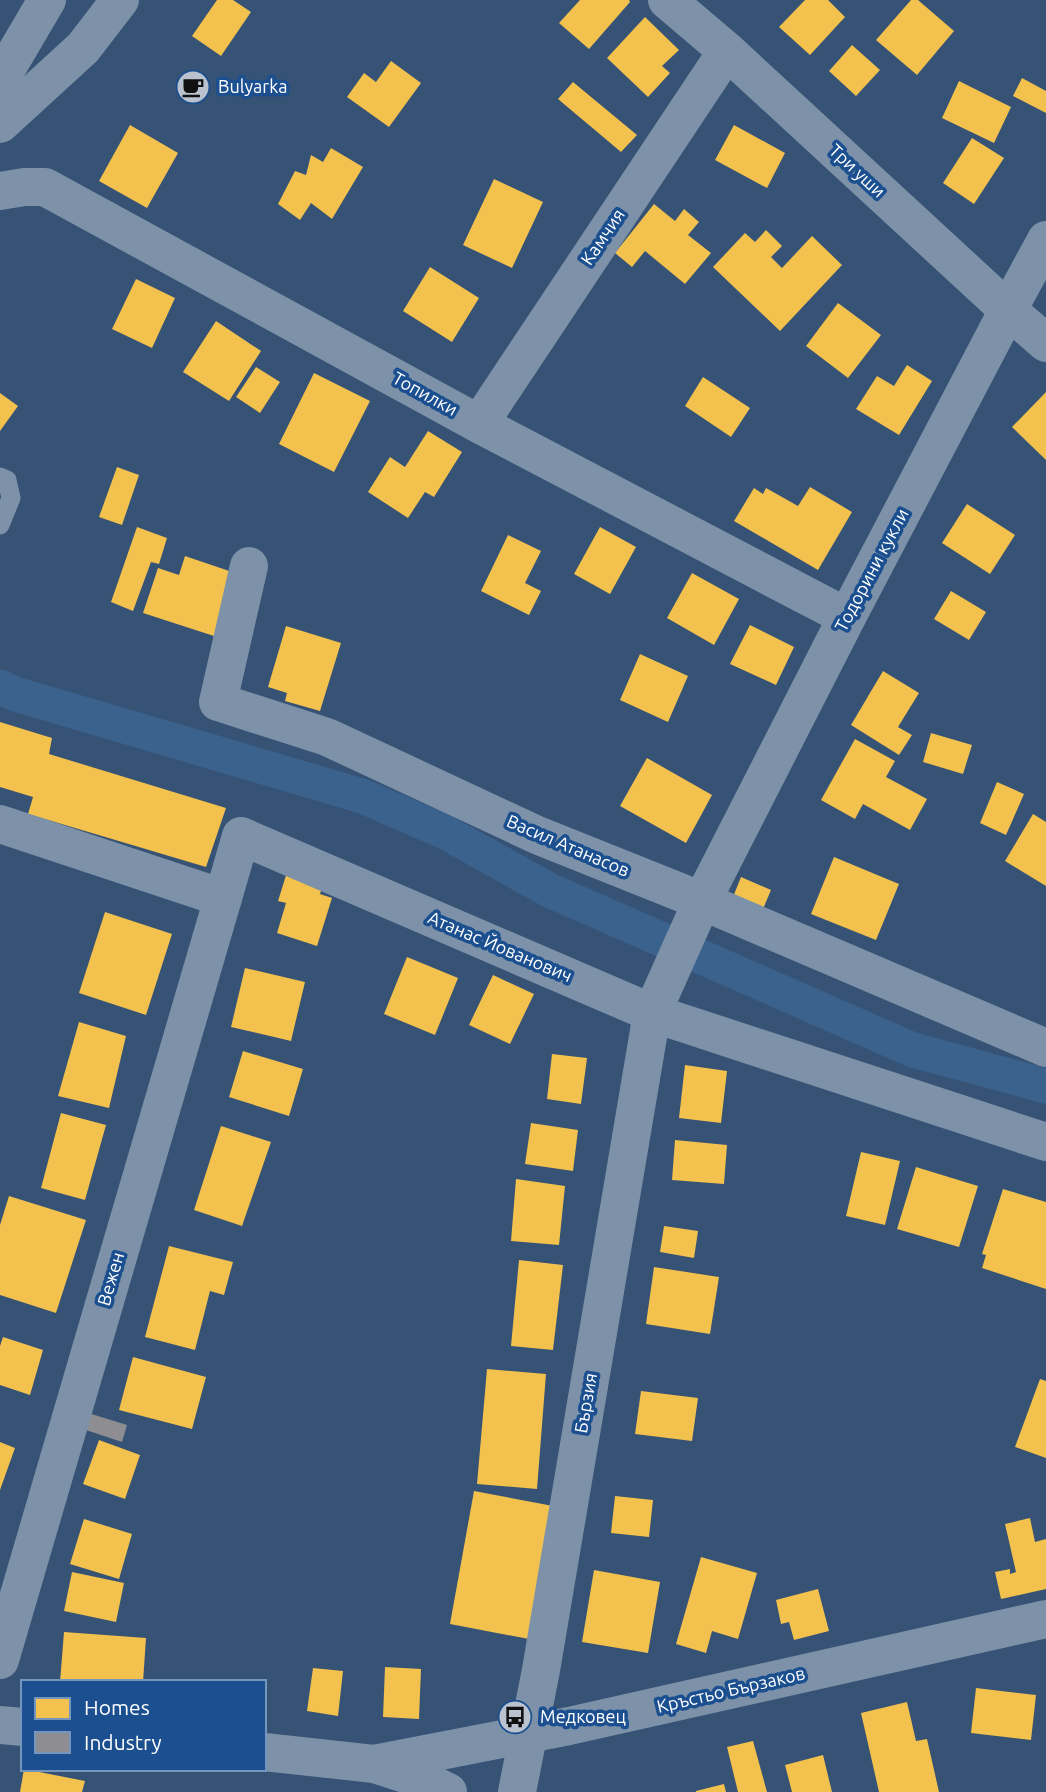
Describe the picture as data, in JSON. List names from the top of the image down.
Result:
{
  "streets": {
    "street": [
      "Три уши",
      "Камчия",
      "Топилки",
      "Тодорини кукли",
      "Васил Атанасов",
      "Атанас Йованович",
      "Вежен",
      "Бързия",
      "Кръстьо Бързаков"
    ]
  },
  "crossings": [
    ["Три уши", "Камчия"],
    ["Три уши", "Тодорини кукли"],
    ["Камчия", "Топилки"],
    ["Топилки", "Тодорини кукли"],
    ["Тодорини кукли", "Васил Атанасов"],
    ["Тодорини кукли", "Атанас Йованович"],
    ["Тодорини кукли", "Бързия"],
    ["Атанас Йованович", "Вежен"],
    ["Атанас Йованович", "Бързия"],
    ["Бързия", "Кръстьо Бързаков"]
  ],
  "places": {
    "cafe": ["Bulyarka"],
    "bus stop": ["Медковец"]
  },
  "legend": ["Homes", "Industry"]
}
